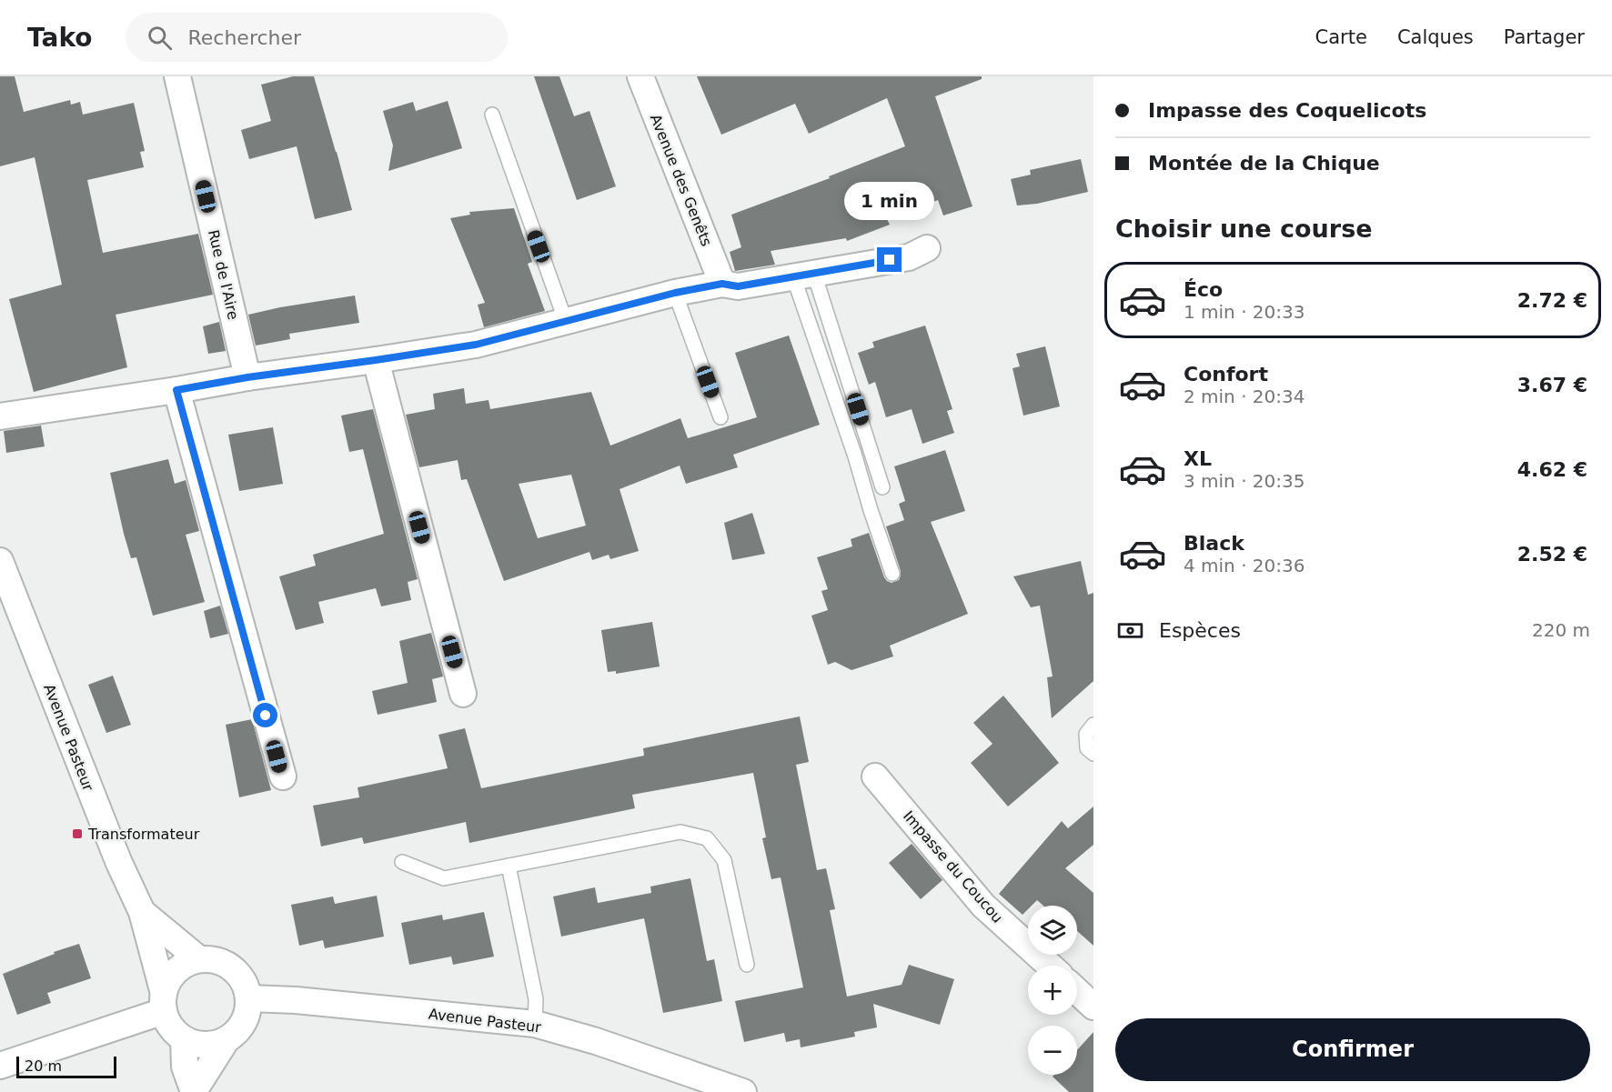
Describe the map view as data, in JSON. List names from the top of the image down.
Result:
{
  "streets": {
    "street": [
      "Avenue des Genêts",
      "Rue de l'Aire",
      "Avenue Pasteur",
      "Impasse du Coucou"
    ]
  },
  "places": {
    "transit": ["Transformateur"]
  },
  "scale_bar": "20 m",
  "page": {
    "header": "Tako",
    "search": "Rechercher",
    "nav": ["Carte", "Calques", "Partager"],
    "banner": ["Impasse des Coquelicots", "Montée de la Chique"],
    "bubble": "1 min",
    "heading": "Choisir une course",
    "list": [
      {
        "name": "Éco",
        "note": "1 min · 20:33",
        "value": "2.72 €"
      },
      {
        "name": "Confort",
        "note": "2 min · 20:34",
        "value": "3.67 €"
      },
      {
        "name": "XL",
        "note": "3 min · 20:35",
        "value": "4.62 €"
      },
      {
        "name": "Black",
        "note": "4 min · 20:36",
        "value": "2.52 €"
      }
    ],
    "pay": ["Espèces", "220 m"],
    "map_buttons": ["+", "−"],
    "buttons": "Confirmer",
    "scale": "20 m"
  }
}
